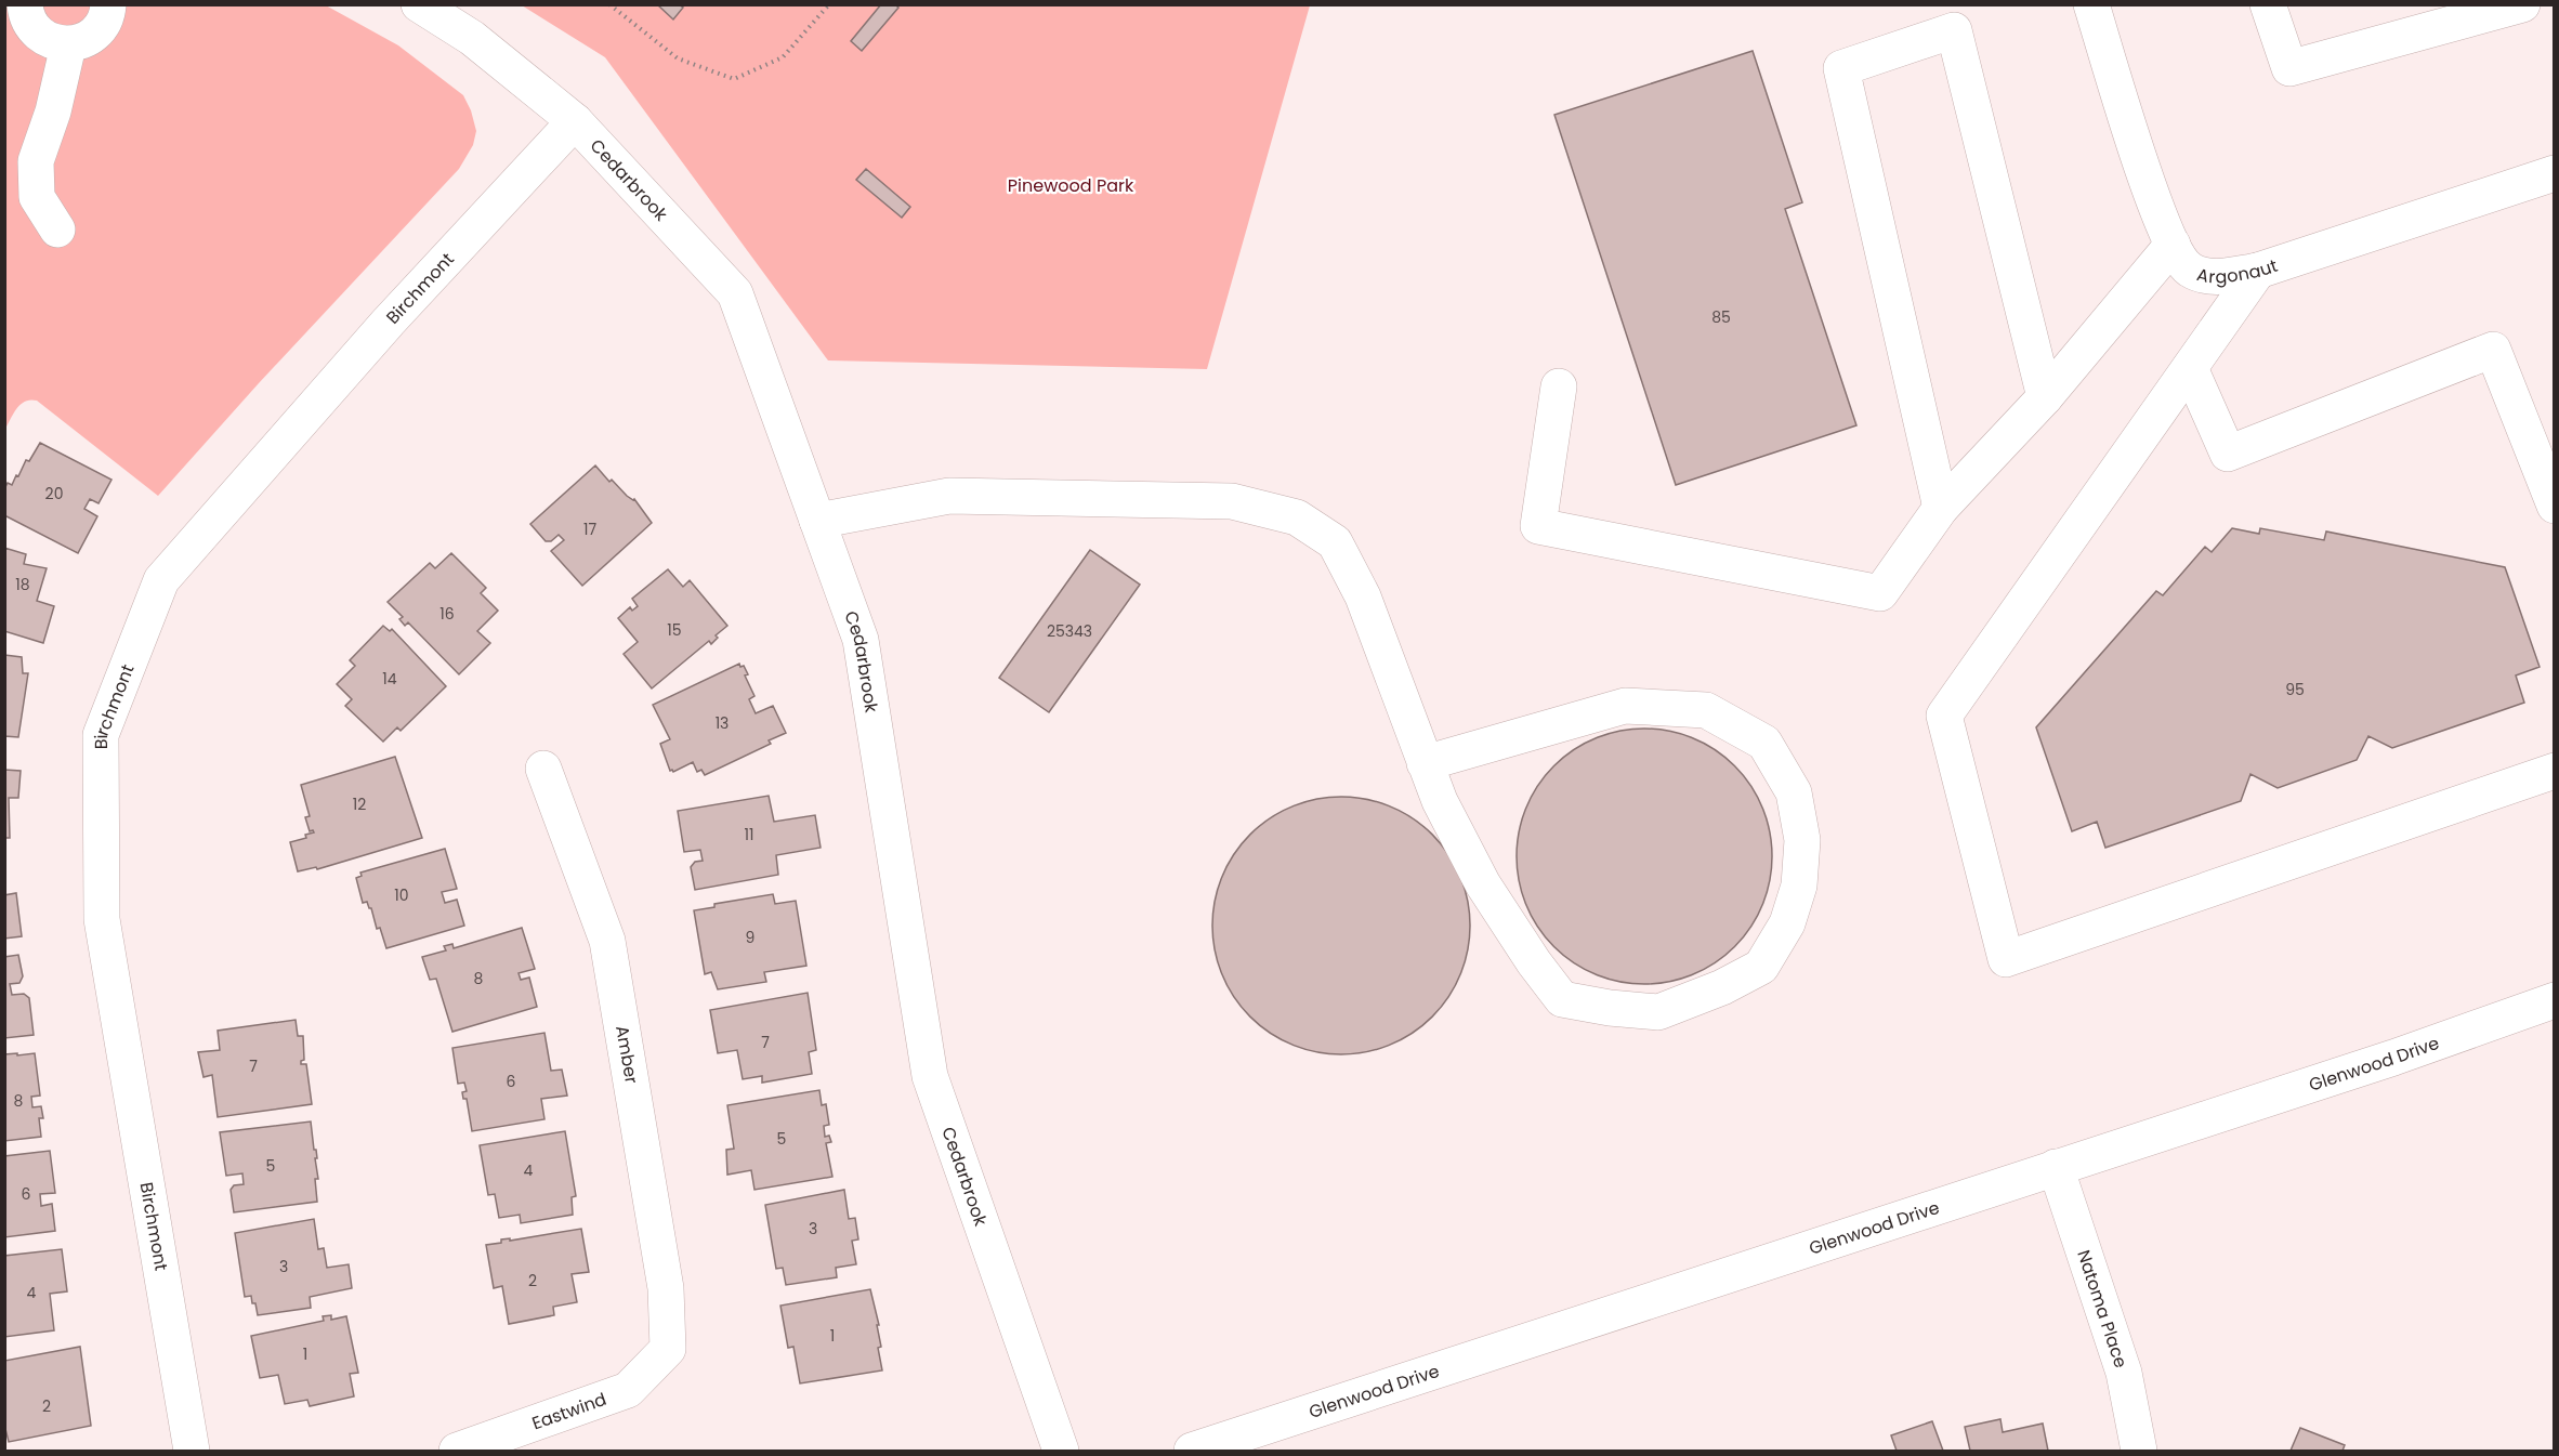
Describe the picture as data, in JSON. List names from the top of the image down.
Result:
{
  "streets": {
    "street": [
      "Cedarbrook",
      "Argonaut",
      "Birchmont",
      "Amber",
      "Glenwood Drive",
      "Natoma Place",
      "Eastwind"
    ]
  },
  "crossings": [
    ["Cedarbrook", "Birchmont"],
    ["Amber", "Eastwind"],
    ["Glenwood Drive", "Natoma Place"]
  ],
  "parks": ["Pinewood Park"],
  "house_numbers": [
    "85",
    "20",
    "17",
    "18",
    "16",
    "15",
    "25343",
    "14",
    "95",
    "13",
    "12",
    "11",
    "10",
    "9",
    "8",
    "7",
    "7",
    "6",
    "8",
    "5",
    "5",
    "4",
    "6",
    "3",
    "3",
    "2",
    "4",
    "1",
    "1",
    "2"
  ]
}
